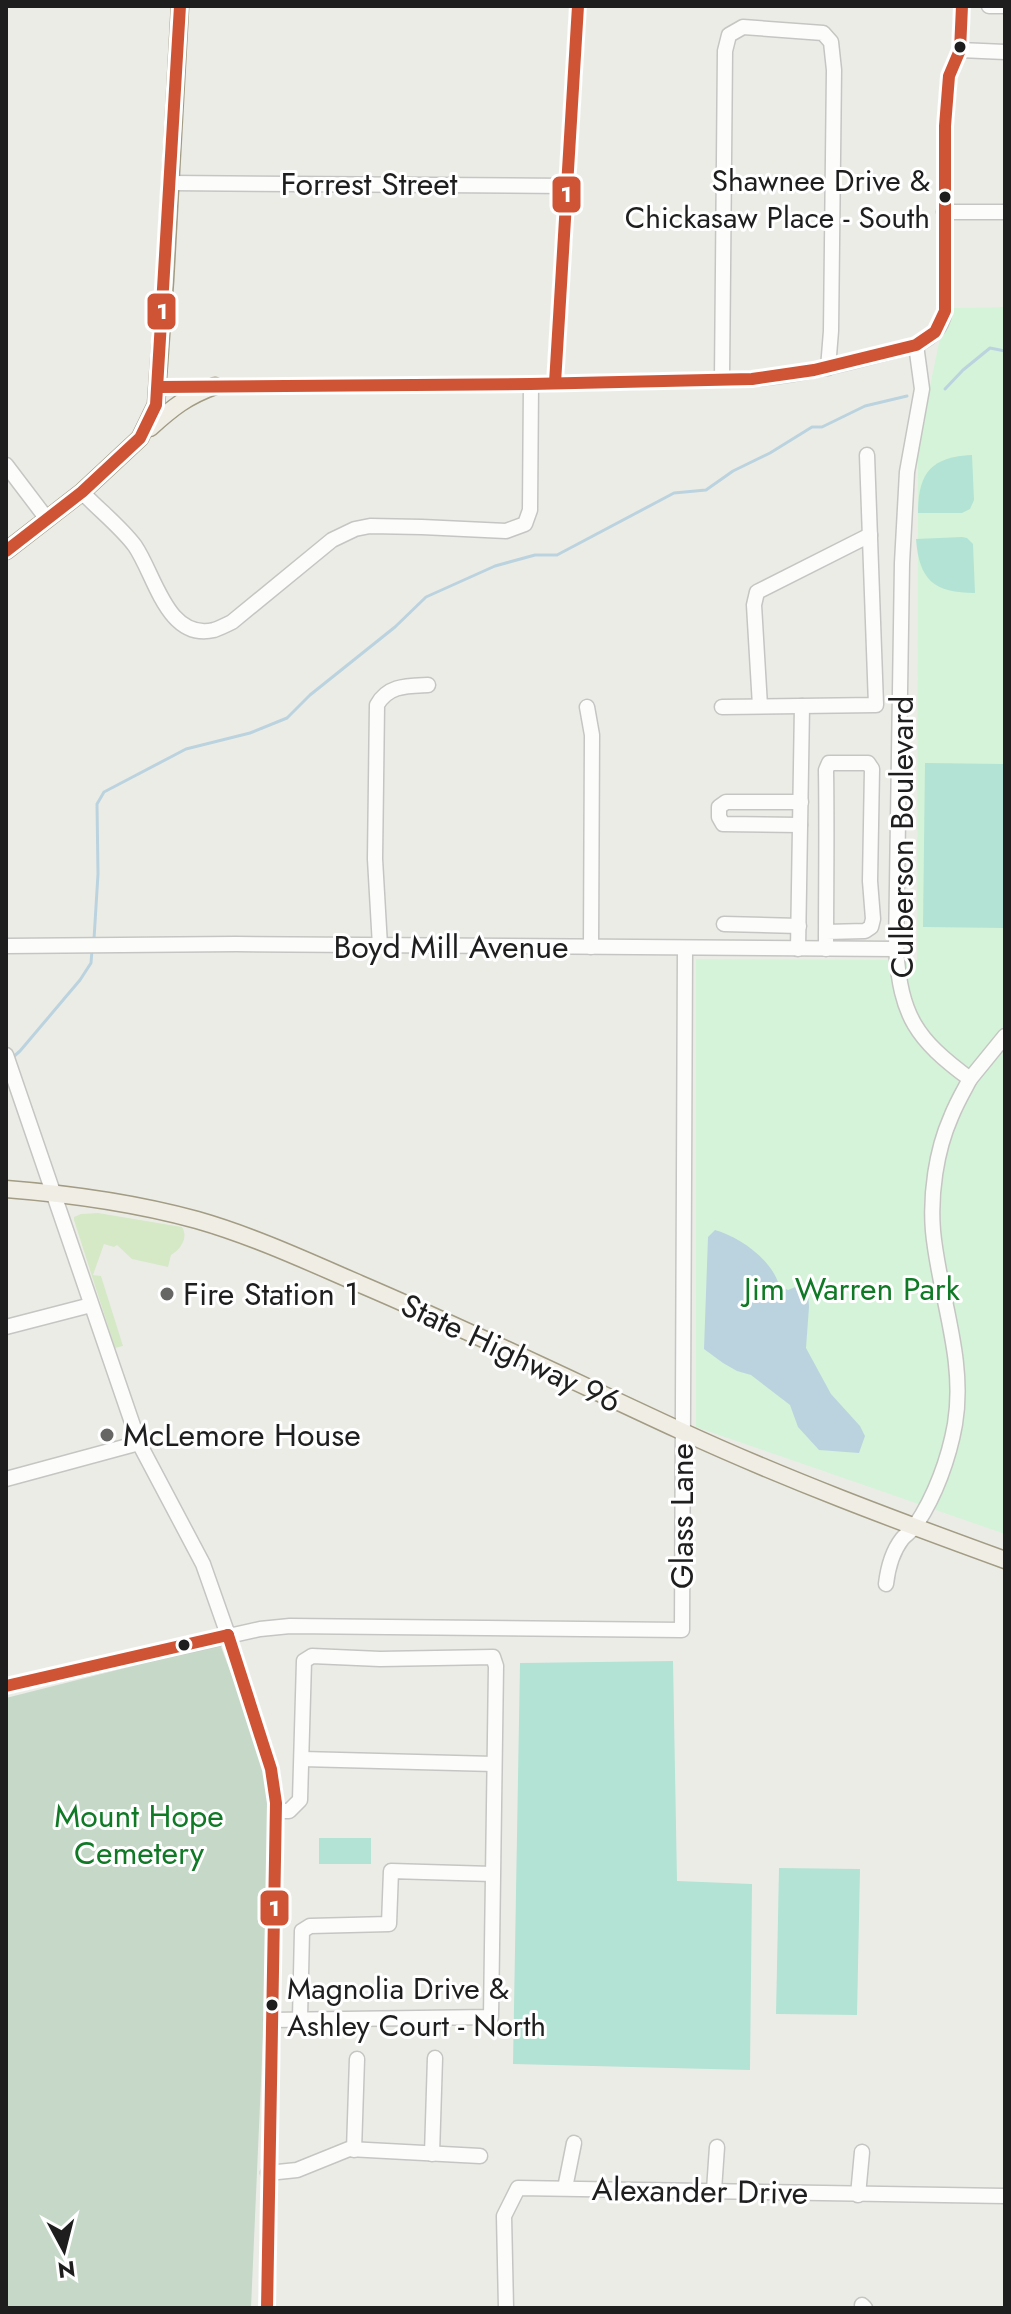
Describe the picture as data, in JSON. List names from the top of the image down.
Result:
{
  "streets": {
    "main road": ["State Highway 96"],
    "street": [
      "Forrest Street",
      "Culberson Boulevard",
      "Boyd Mill Avenue",
      "Glass Lane",
      "Alexander Drive"
    ]
  },
  "crossings": [
    ["Culberson Boulevard", "Boyd Mill Avenue"],
    ["Boyd Mill Avenue", "Glass Lane"],
    ["State Highway 96", "Glass Lane"]
  ],
  "parks": ["Jim Warren Park", "Mount Hope Cemetery"],
  "places": [
    "Shawnee Drive & Chickasaw Place - South",
    "Fire Station 1",
    "McLemore House",
    "Magnolia Drive & Ashley Court - North"
  ],
  "lines": ["transit line 1"],
  "north": "bottom"
}
